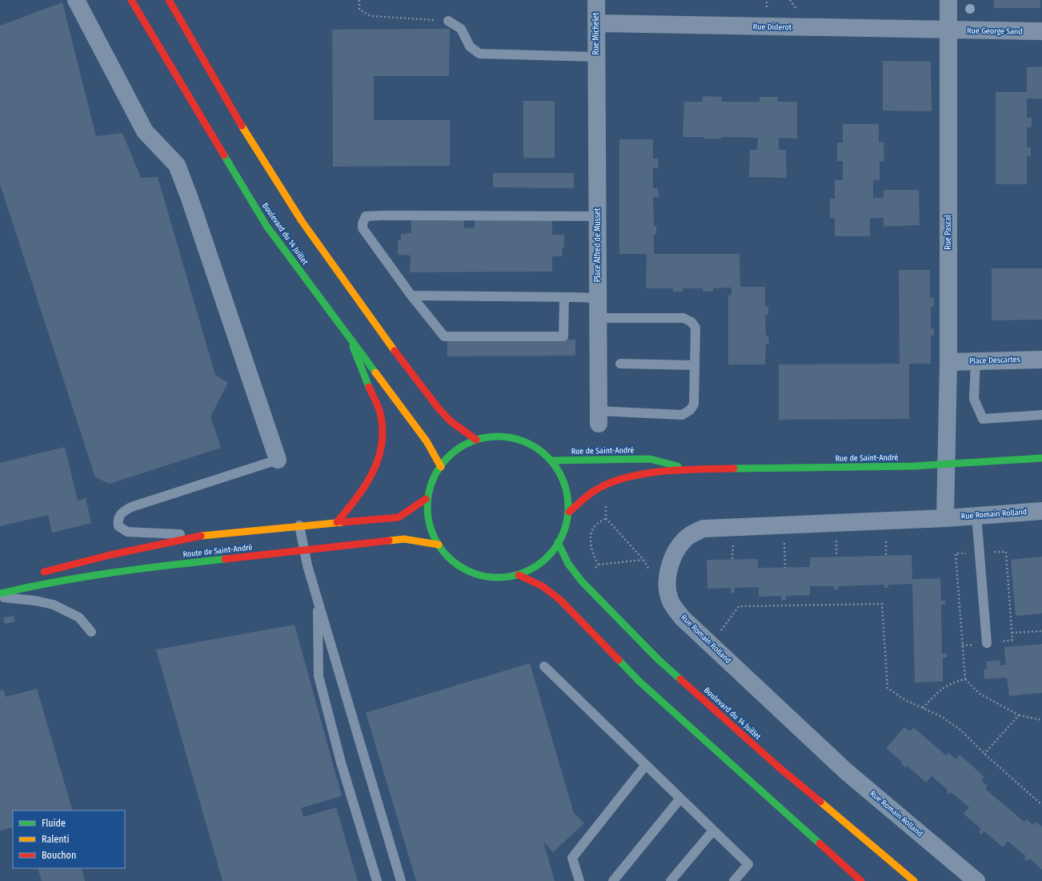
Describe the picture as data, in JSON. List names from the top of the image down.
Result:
{
  "streets": {
    "main road": ["Boulevard du 14 Juillet", "Rue de Saint-André", "Route de Saint-André"],
    "street": [
      "Rue Diderot",
      "Rue George Sand",
      "Rue Michelet",
      "Rue Pascal",
      "Place Alfred de Musset",
      "Place Descartes",
      "Rue Romain Rolland"
    ]
  },
  "crossings": [
    ["Rue Diderot", "Rue George Sand"],
    ["Rue Diderot", "Rue Michelet"],
    ["Rue Diderot", "Rue Pascal"],
    ["Rue George Sand", "Rue Pascal"],
    ["Rue Michelet", "Place Alfred de Musset"],
    ["Rue Pascal", "Place Descartes"],
    ["Rue Pascal", "Rue de Saint-André"]
  ],
  "legend": ["Fluide", "Ralenti", "Bouchon"]
}
